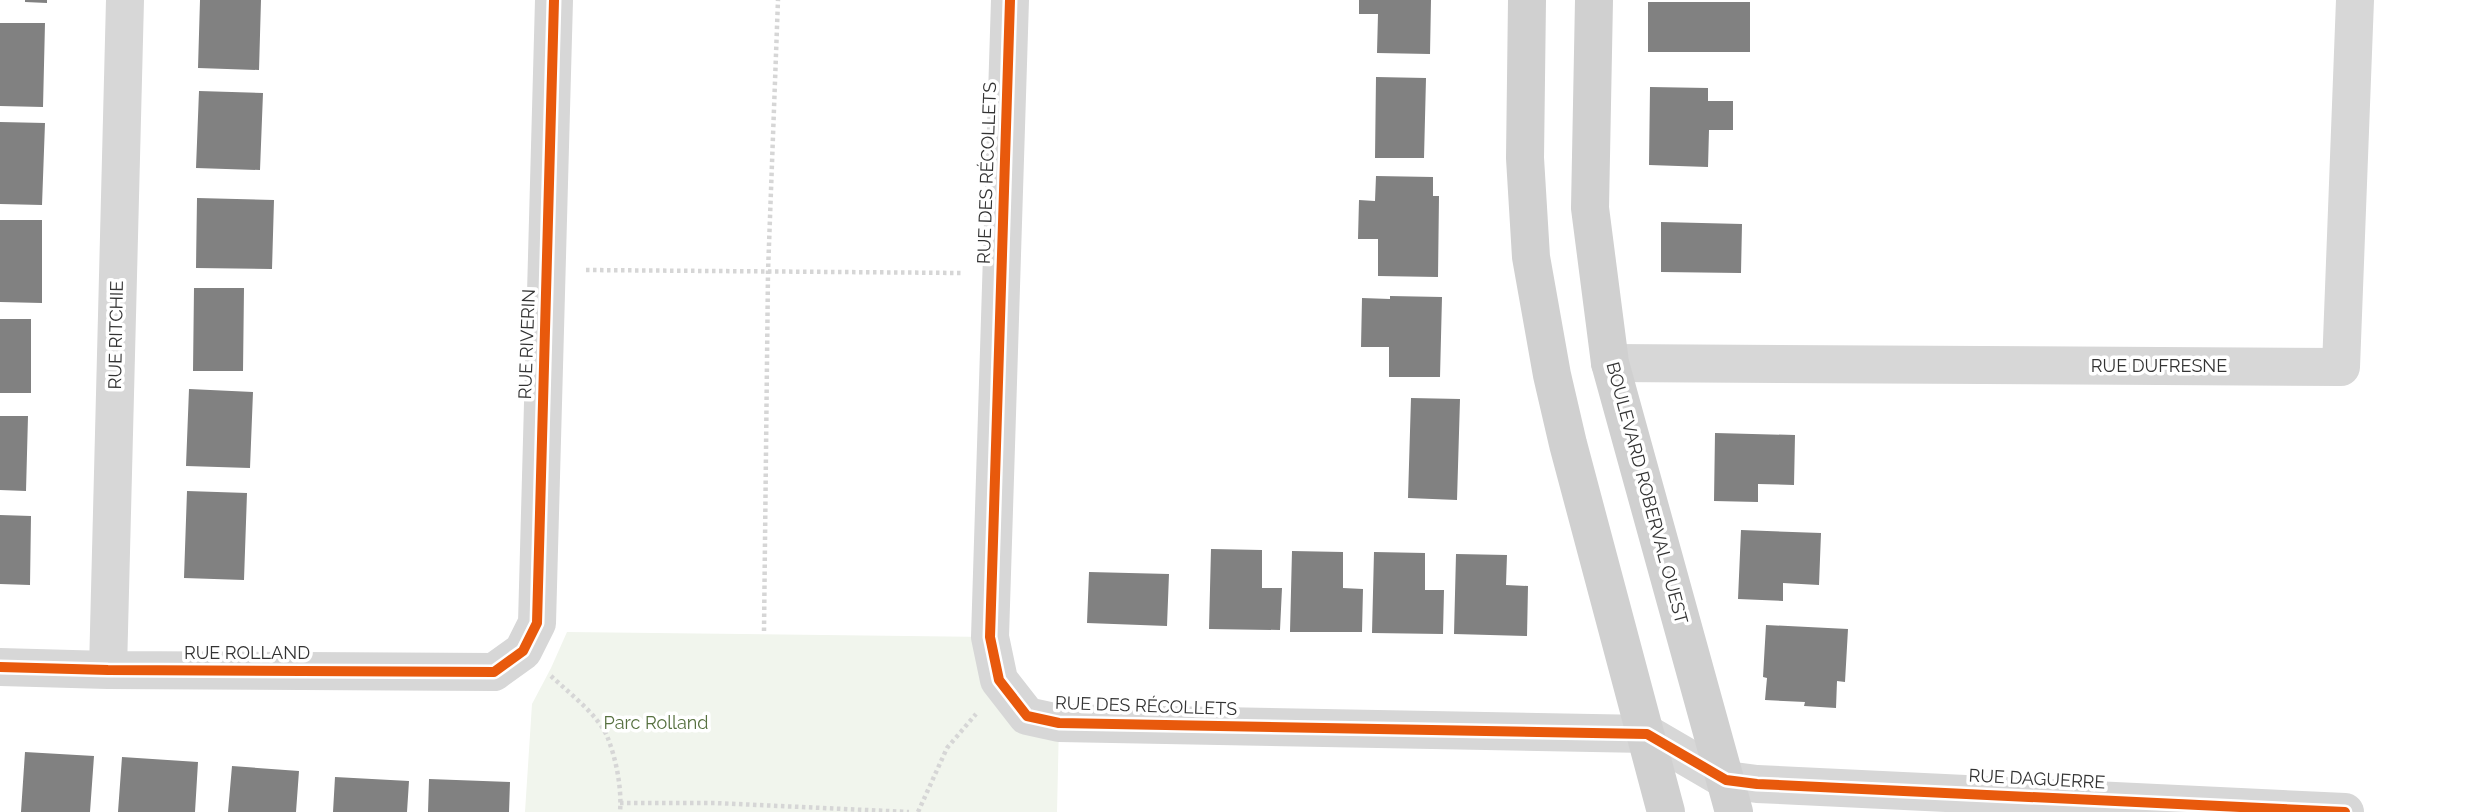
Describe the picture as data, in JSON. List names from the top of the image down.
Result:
{
  "streets": {
    "street": [
      "RUE DES RÉCOLLETS",
      "RUE RITCHIE",
      "RUE RIVERIN",
      "RUE DUFRESNE",
      "BOULEVARD ROBERVAL OUEST",
      "RUE ROLLAND",
      "RUE DAGUERRE"
    ]
  },
  "crossings": [
    ["RUE DES RÉCOLLETS", "BOULEVARD ROBERVAL OUEST"],
    ["RUE DES RÉCOLLETS", "RUE DAGUERRE"],
    ["RUE RITCHIE", "RUE ROLLAND"],
    ["RUE RIVERIN", "RUE ROLLAND"],
    ["RUE DUFRESNE", "BOULEVARD ROBERVAL OUEST"],
    ["BOULEVARD ROBERVAL OUEST", "RUE DAGUERRE"]
  ],
  "parks": ["Parc Rolland"]
}
